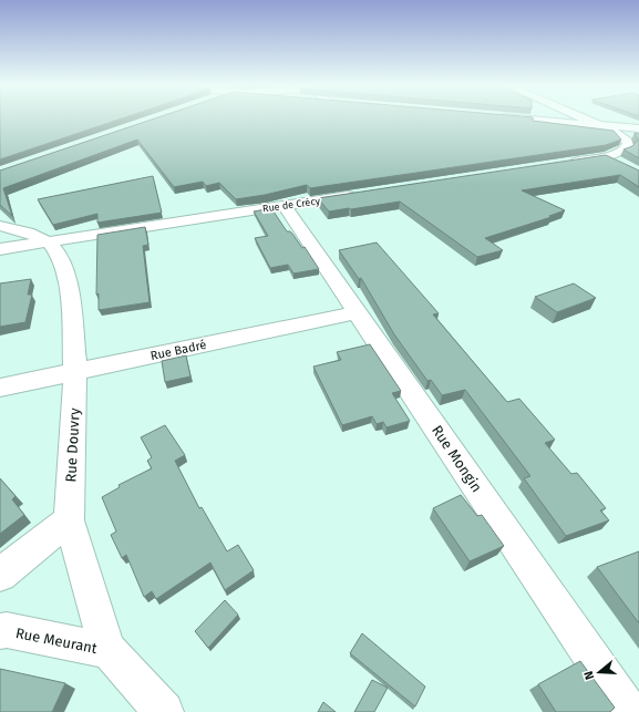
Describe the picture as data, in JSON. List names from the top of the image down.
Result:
{
  "streets": {
    "street": [
      "Rue de Crécy",
      "Rue Badré",
      "Rue Douvry",
      "Rue Mongin",
      "Rue Meurant"
    ]
  },
  "crossings": [
    ["Rue de Crécy", "Rue Douvry"],
    ["Rue de Crécy", "Rue Mongin"],
    ["Rue Badré", "Rue Douvry"],
    ["Rue Badré", "Rue Mongin"],
    ["Rue Douvry", "Rue Meurant"]
  ],
  "north": "left"
}
